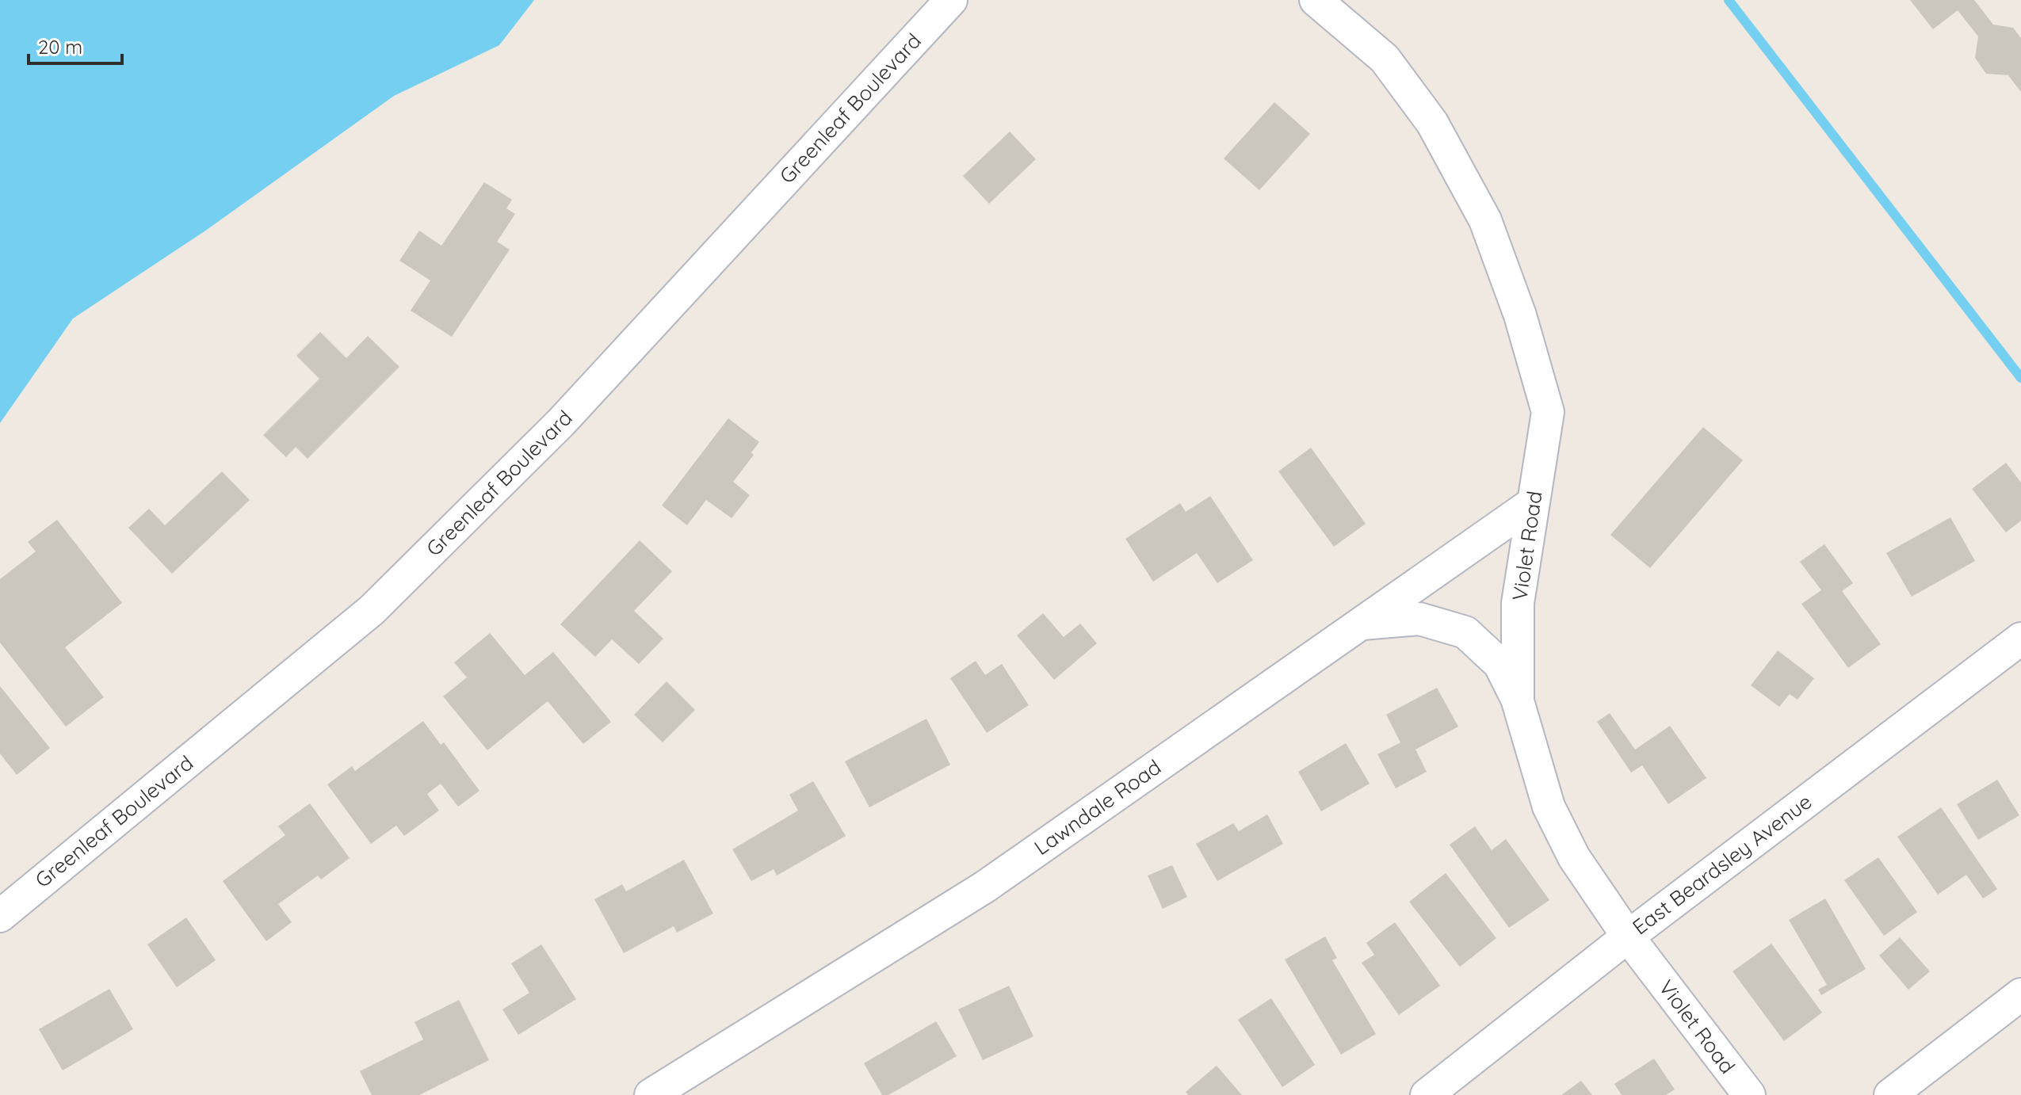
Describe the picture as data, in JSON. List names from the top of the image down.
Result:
{
  "streets": {
    "street": [
      "Greenleaf Boulevard",
      "Violet Road",
      "Lawndale Road",
      "East Beardsley Avenue"
    ]
  },
  "crossings": [
    ["Violet Road", "Lawndale Road"],
    ["Violet Road", "East Beardsley Avenue"]
  ],
  "scale_bar": "20 m"
}
